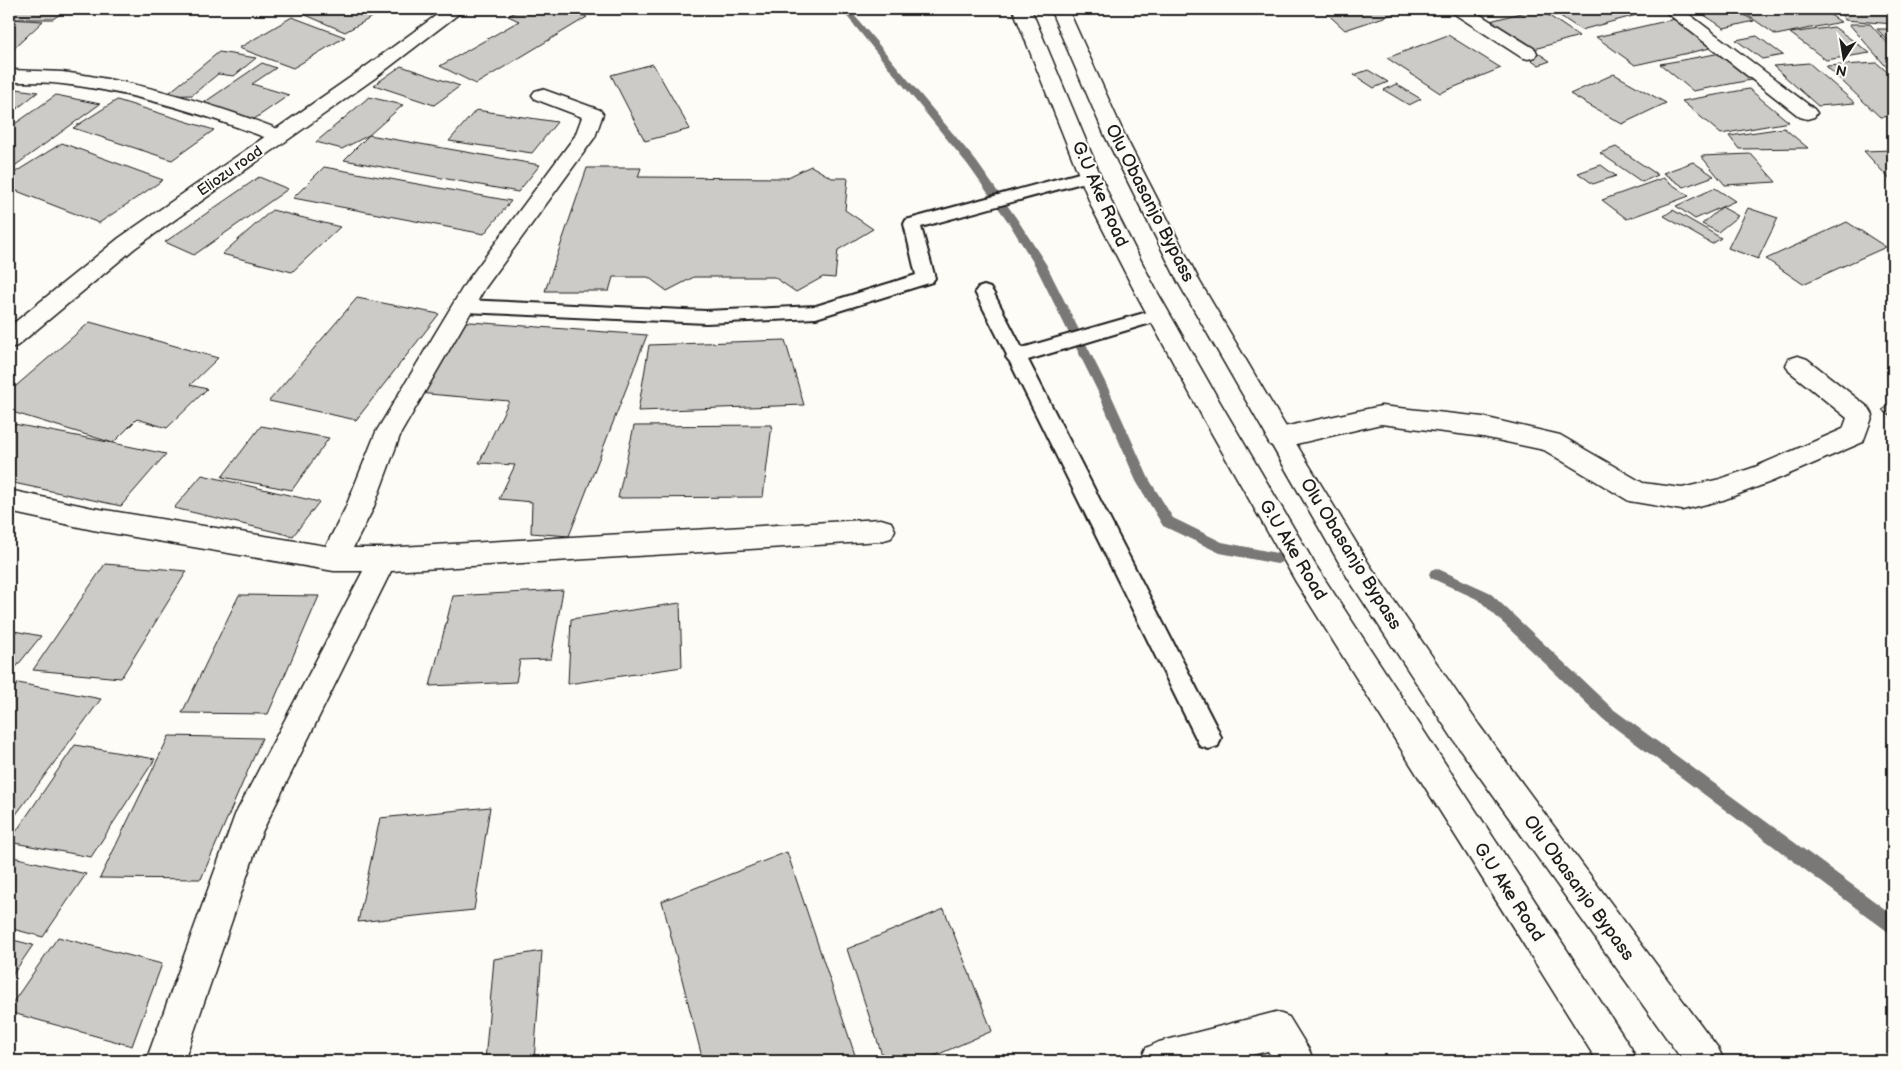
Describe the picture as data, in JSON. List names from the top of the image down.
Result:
{
  "streets": {
    "street": ["Eliozu road", "G.U Ake Road", "Olu Obasanjo Bypass"]
  },
  "north": "bottom"
}
